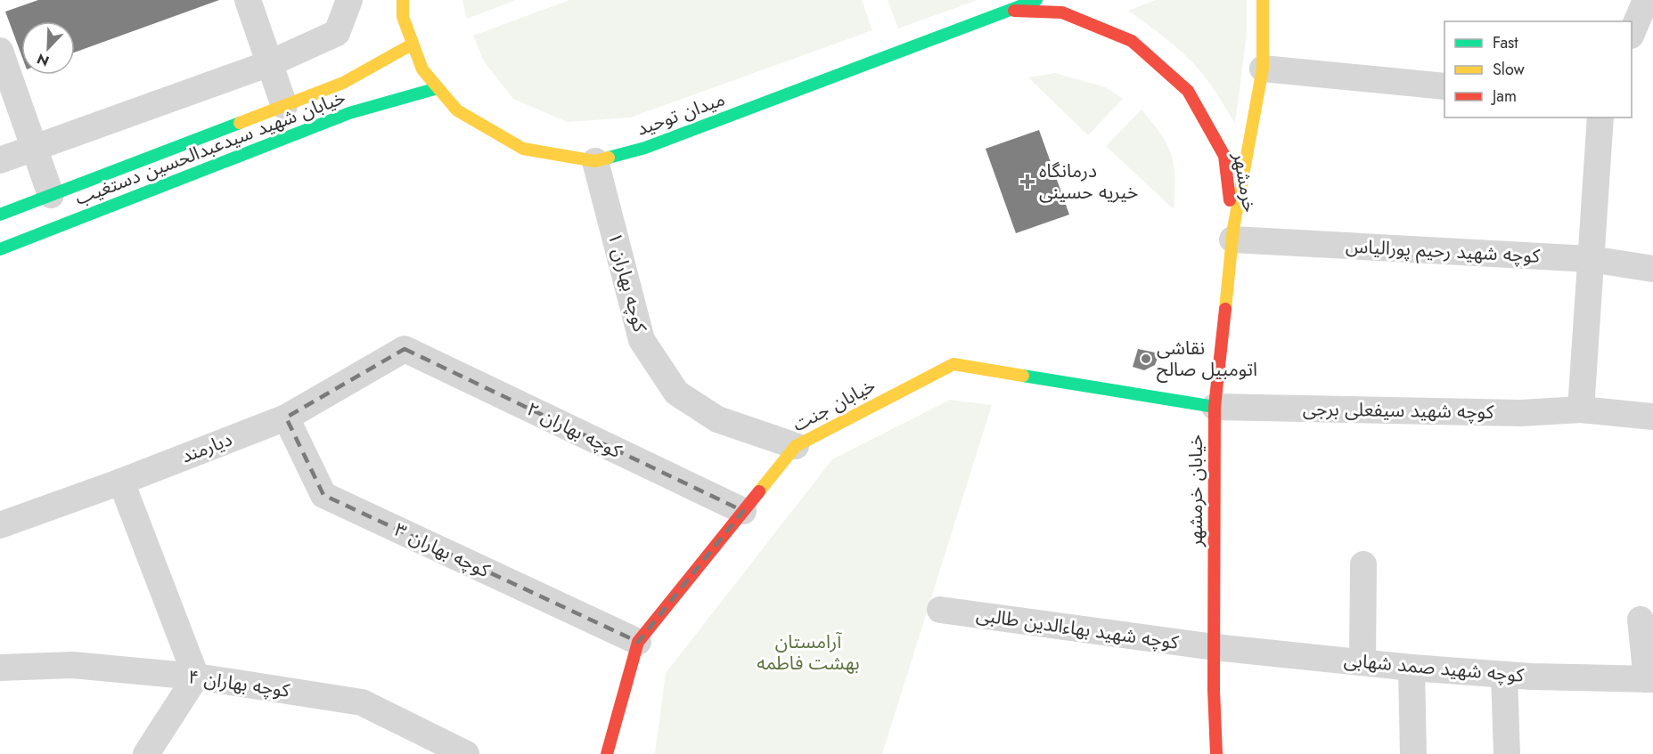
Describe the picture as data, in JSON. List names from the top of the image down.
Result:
{
  "streets": {
    "main road": [
      "میدان توحید",
      "خیابان شهید سیدعبدالحسین دستغیب",
      "خرمشهر",
      "خیابان جنت",
      "خیابان خرمشهر"
    ],
    "street": [
      "کوچه شهید رحیم پورالیاس",
      "کوچه بهاران ۱",
      "کوچه شهید سیفعلی برجی",
      "کوچه بهاران ۲",
      "دیارمند",
      "کوچه بهاران ۳",
      "کوچه شهید بهاءالدین طالبی",
      "کوچه شهید صمد شهابی",
      "کوچه بهاران ۴"
    ]
  },
  "crossings": [
    ["میدان توحید", "خیابان شهید سیدعبدالحسین دستغیب"],
    ["میدان توحید", "خرمشهر"],
    ["میدان توحید", "کوچه بهاران ۱"],
    ["خرمشهر", "کوچه شهید رحیم پورالیاس"],
    ["خرمشهر", "خیابان خرمشهر"],
    ["کوچه شهید رحیم پورالیاس", "خیابان خرمشهر"],
    ["کوچه بهاران ۱", "خیابان جنت"],
    ["خیابان جنت", "کوچه شهید سیفعلی برجی"],
    ["خیابان جنت", "کوچه بهاران ۲"],
    ["خیابان جنت", "خیابان خرمشهر"],
    ["خیابان جنت", "کوچه بهاران ۳"],
    ["کوچه شهید سیفعلی برجی", "خیابان خرمشهر"],
    ["کوچه بهاران ۲", "دیارمند"],
    ["دیارمند", "کوچه بهاران ۳"],
    ["خیابان خرمشهر", "کوچه شهید بهاءالدین طالبی"],
    ["خیابان خرمشهر", "کوچه شهید صمد شهابی"],
    ["کوچه شهید بهاءالدین طالبی", "کوچه شهید صمد شهابی"]
  ],
  "parks": ["آرامستان بهشت فاطمه"],
  "places": {
    "health": ["درمانگاه خیریه حسینی"],
    "other": ["نقاشی اتومبیل صالح"]
  },
  "legend": ["Fast", "Slow", "Jam"],
  "north": "bottom left"
}
